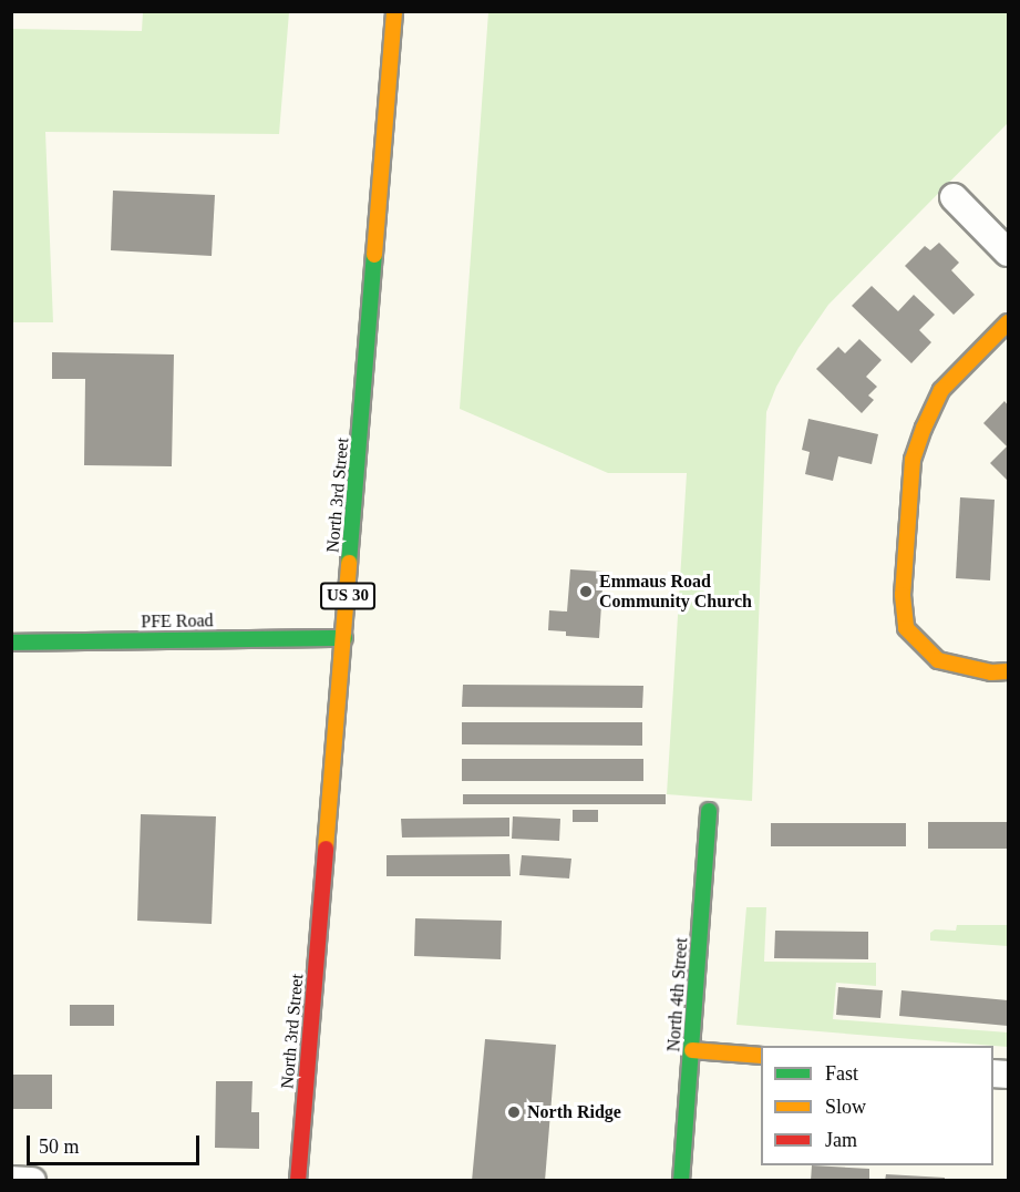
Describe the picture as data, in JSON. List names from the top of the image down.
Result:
{
  "streets": {
    "street": [
      "North 3rd Street",
      "US 30",
      "PFE Road",
      "North 4th Street"
    ]
  },
  "crossings": [
    ["North 3rd Street", "PFE Road"]
  ],
  "places": ["Emmaus Road Community Church", "North Ridge"],
  "legend": ["Fast", "Slow", "Jam"],
  "scale_bar": "50 m"
}
